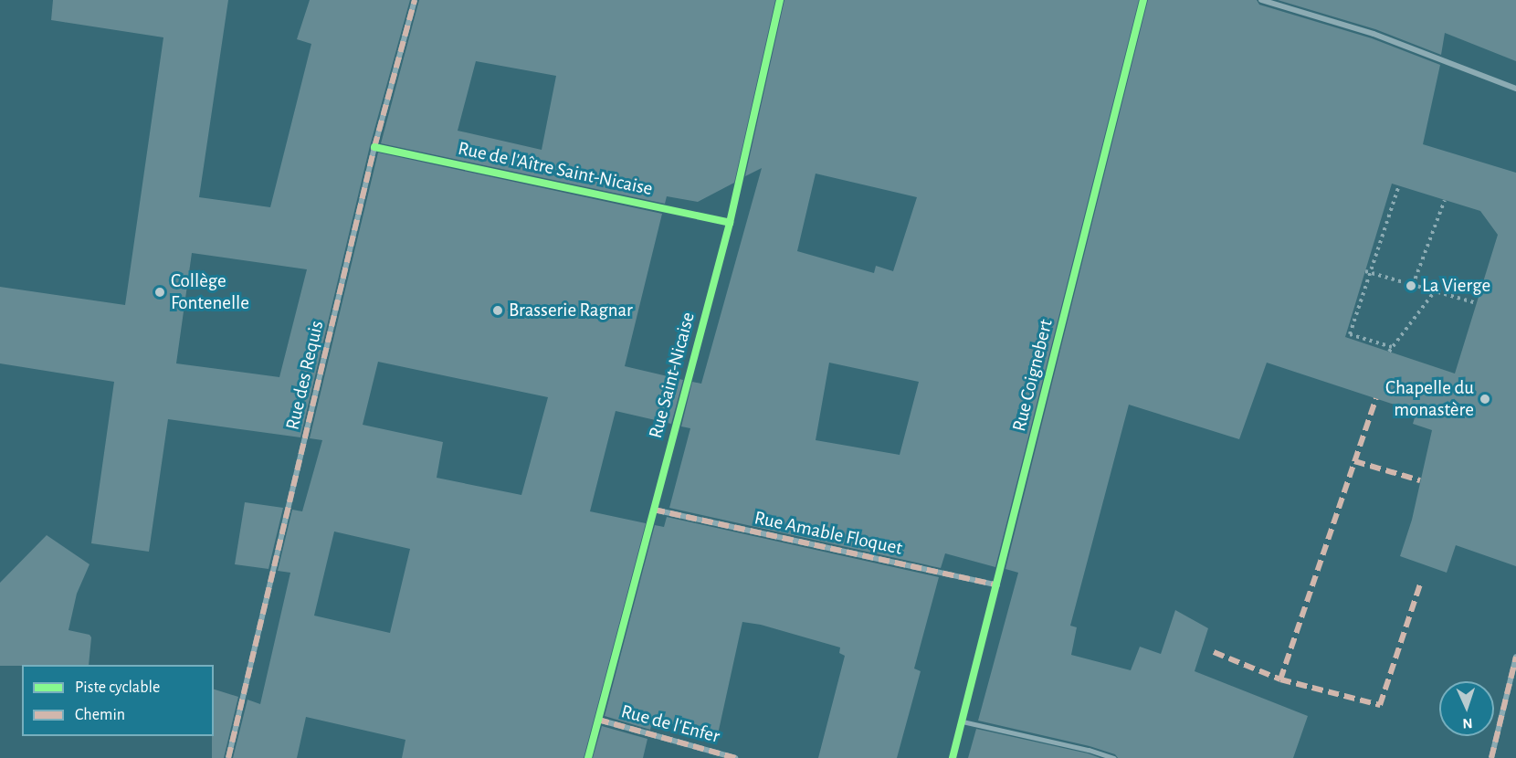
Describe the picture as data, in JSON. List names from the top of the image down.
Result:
{
  "streets": {
    "street": [
      "Rue de l'Aître Saint-Nicaise",
      "Rue des Requis",
      "Rue Saint-Nicaise",
      "Rue Coignebert",
      "Rue Amable Floquet",
      "Rue de l'Enfer"
    ]
  },
  "crossings": [
    ["Rue de l'Aître Saint-Nicaise", "Rue des Requis"],
    ["Rue de l'Aître Saint-Nicaise", "Rue Saint-Nicaise"],
    ["Rue Saint-Nicaise", "Rue Amable Floquet"],
    ["Rue Saint-Nicaise", "Rue de l'Enfer"],
    ["Rue Coignebert", "Rue Amable Floquet"]
  ],
  "places": [
    "La Vierge",
    "Collège Fontenelle",
    "Brasserie Ragnar",
    "Chapelle du monastère"
  ],
  "legend": ["Piste cyclable", "Chemin"],
  "north": "bottom"
}
